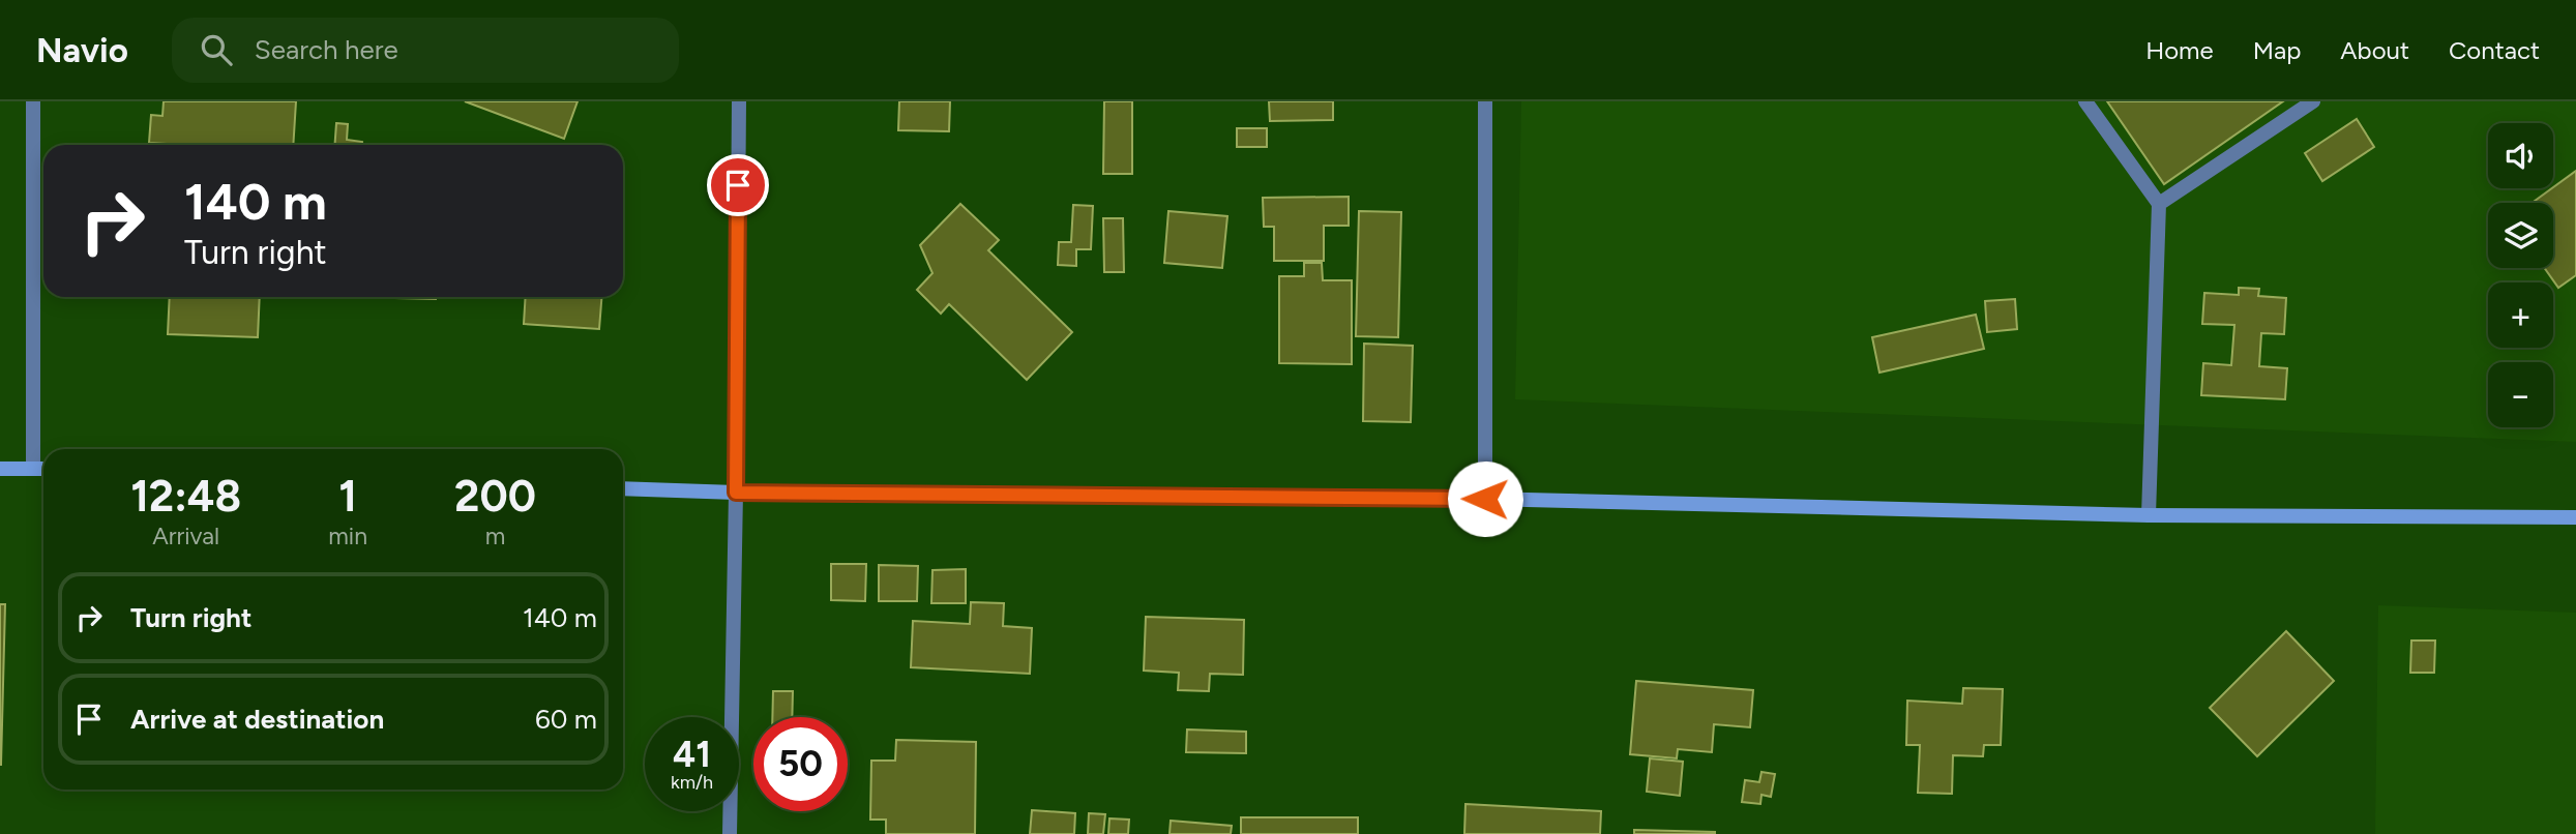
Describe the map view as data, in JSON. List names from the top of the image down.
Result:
{
  "page": {
    "header": "Navio",
    "search": "Search here",
    "nav": [
      "Home",
      "Map",
      "About",
      "Contact"
    ],
    "map_buttons": ["+", "−"],
    "turn": ["140 m", "Turn right"],
    "eta": [
      "12:48",
      "Arrival",
      "1",
      "min",
      "200",
      "m"
    ],
    "list": [
      {
        "name": "Turn right",
        "value": "140 m"
      },
      {
        "name": "Arrive at destination",
        "value": "60 m"
      }
    ],
    "speed": "41 km/h",
    "limit": "50"
  }
}
